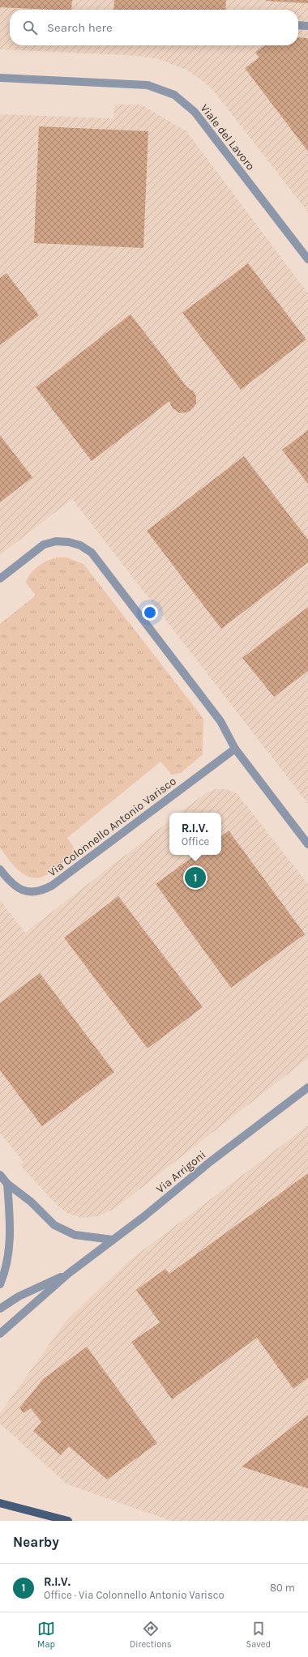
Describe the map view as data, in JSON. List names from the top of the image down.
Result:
{
  "streets": {
    "street": ["Viale del Lavoro", "Via Colonnello Antonio Varisco", "Via Arrigoni"]
  },
  "page": {
    "search": "Search here",
    "popup": ["R.I.V.", "Office"],
    "pins": "1",
    "heading": "Nearby",
    "list": [
      {
        "mark": "1",
        "name": "R.I.V.",
        "note": "Office · Via Colonnello Antonio Varisco",
        "value": "80 m"
      }
    ],
    "nav": ["Map", "Directions", "Saved"]
  }
}
